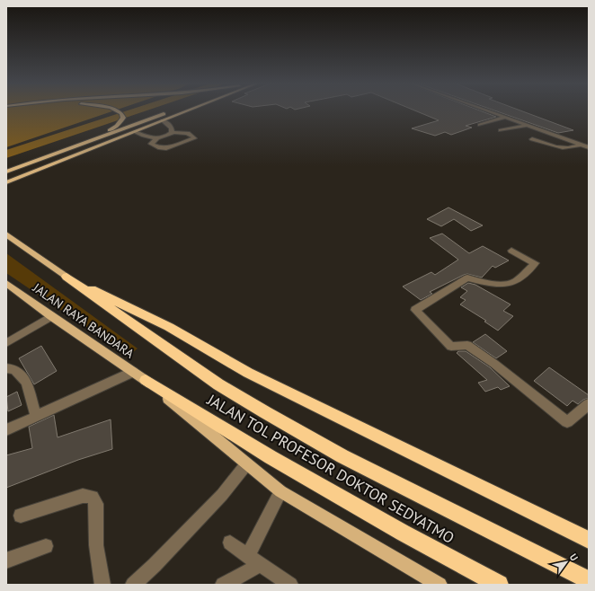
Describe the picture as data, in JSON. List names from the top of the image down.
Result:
{
  "streets": {
    "highway": ["JALAN TOL PROFESOR DOKTOR SEDYATMO"],
    "main road": ["JALAN RAYA BANDARA"]
  },
  "crossings": [
    ["JALAN RAYA BANDARA", "JALAN TOL PROFESOR DOKTOR SEDYATMO"]
  ],
  "north": "top right"
}
